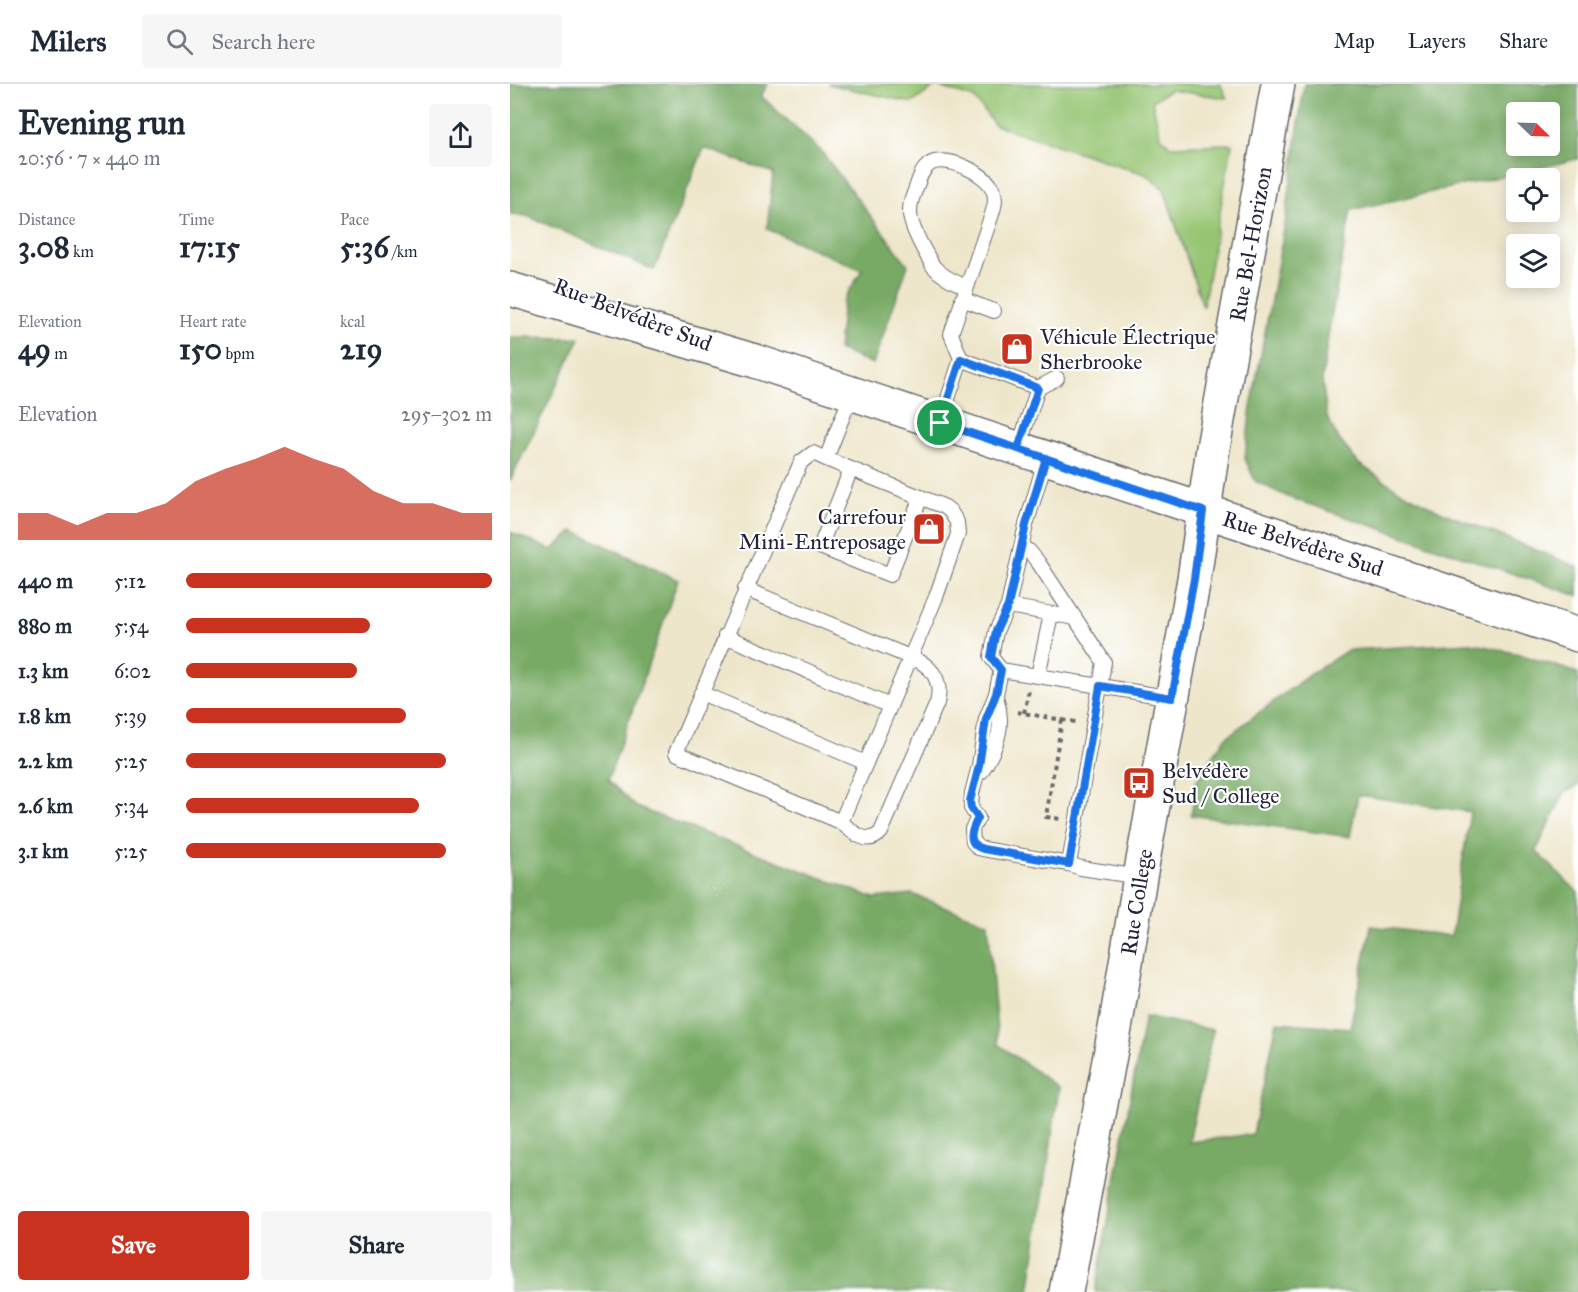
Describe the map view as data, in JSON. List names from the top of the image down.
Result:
{
  "streets": {
    "street": ["Rue Bel-Horizon", "Rue Belvédère Sud", "Rue College"]
  },
  "crossings": [
    ["Rue Bel-Horizon", "Rue Belvédère Sud"],
    ["Rue Bel-Horizon", "Rue College"],
    ["Rue Belvédère Sud", "Rue College"]
  ],
  "places": {
    "shop": ["Véhicule Électrique Sherbrooke", "Carrefour Mini-Entreposage"],
    "bus stop": ["Belvédère Sud / College"]
  },
  "north": "bottom right",
  "page": {
    "header": "Milers",
    "search": "Search here",
    "nav": ["Map", "Layers", "Share"],
    "heading": ["Evening run", "20:56 · 7 × 440 m"],
    "stats": [
      ["Distance", "3.08 km"],
      ["Time", "17:15"],
      ["Pace", "5:36 /km"],
      ["Elevation", "49 m"],
      ["Heart rate", "150 bpm"],
      ["kcal", "219"]
    ],
    "chart": ["Elevation", "295–302 m"],
    "list": [
      {
        "name": "440 m",
        "note": "5:12"
      },
      {
        "name": "880 m",
        "note": "5:54"
      },
      {
        "name": "1.3 km",
        "note": "6:02"
      },
      {
        "name": "1.8 km",
        "note": "5:39"
      },
      {
        "name": "2.2 km",
        "note": "5:25"
      },
      {
        "name": "2.6 km",
        "note": "5:34"
      },
      {
        "name": "3.1 km",
        "note": "5:25"
      }
    ],
    "buttons": ["Save", "Share"]
  }
}
